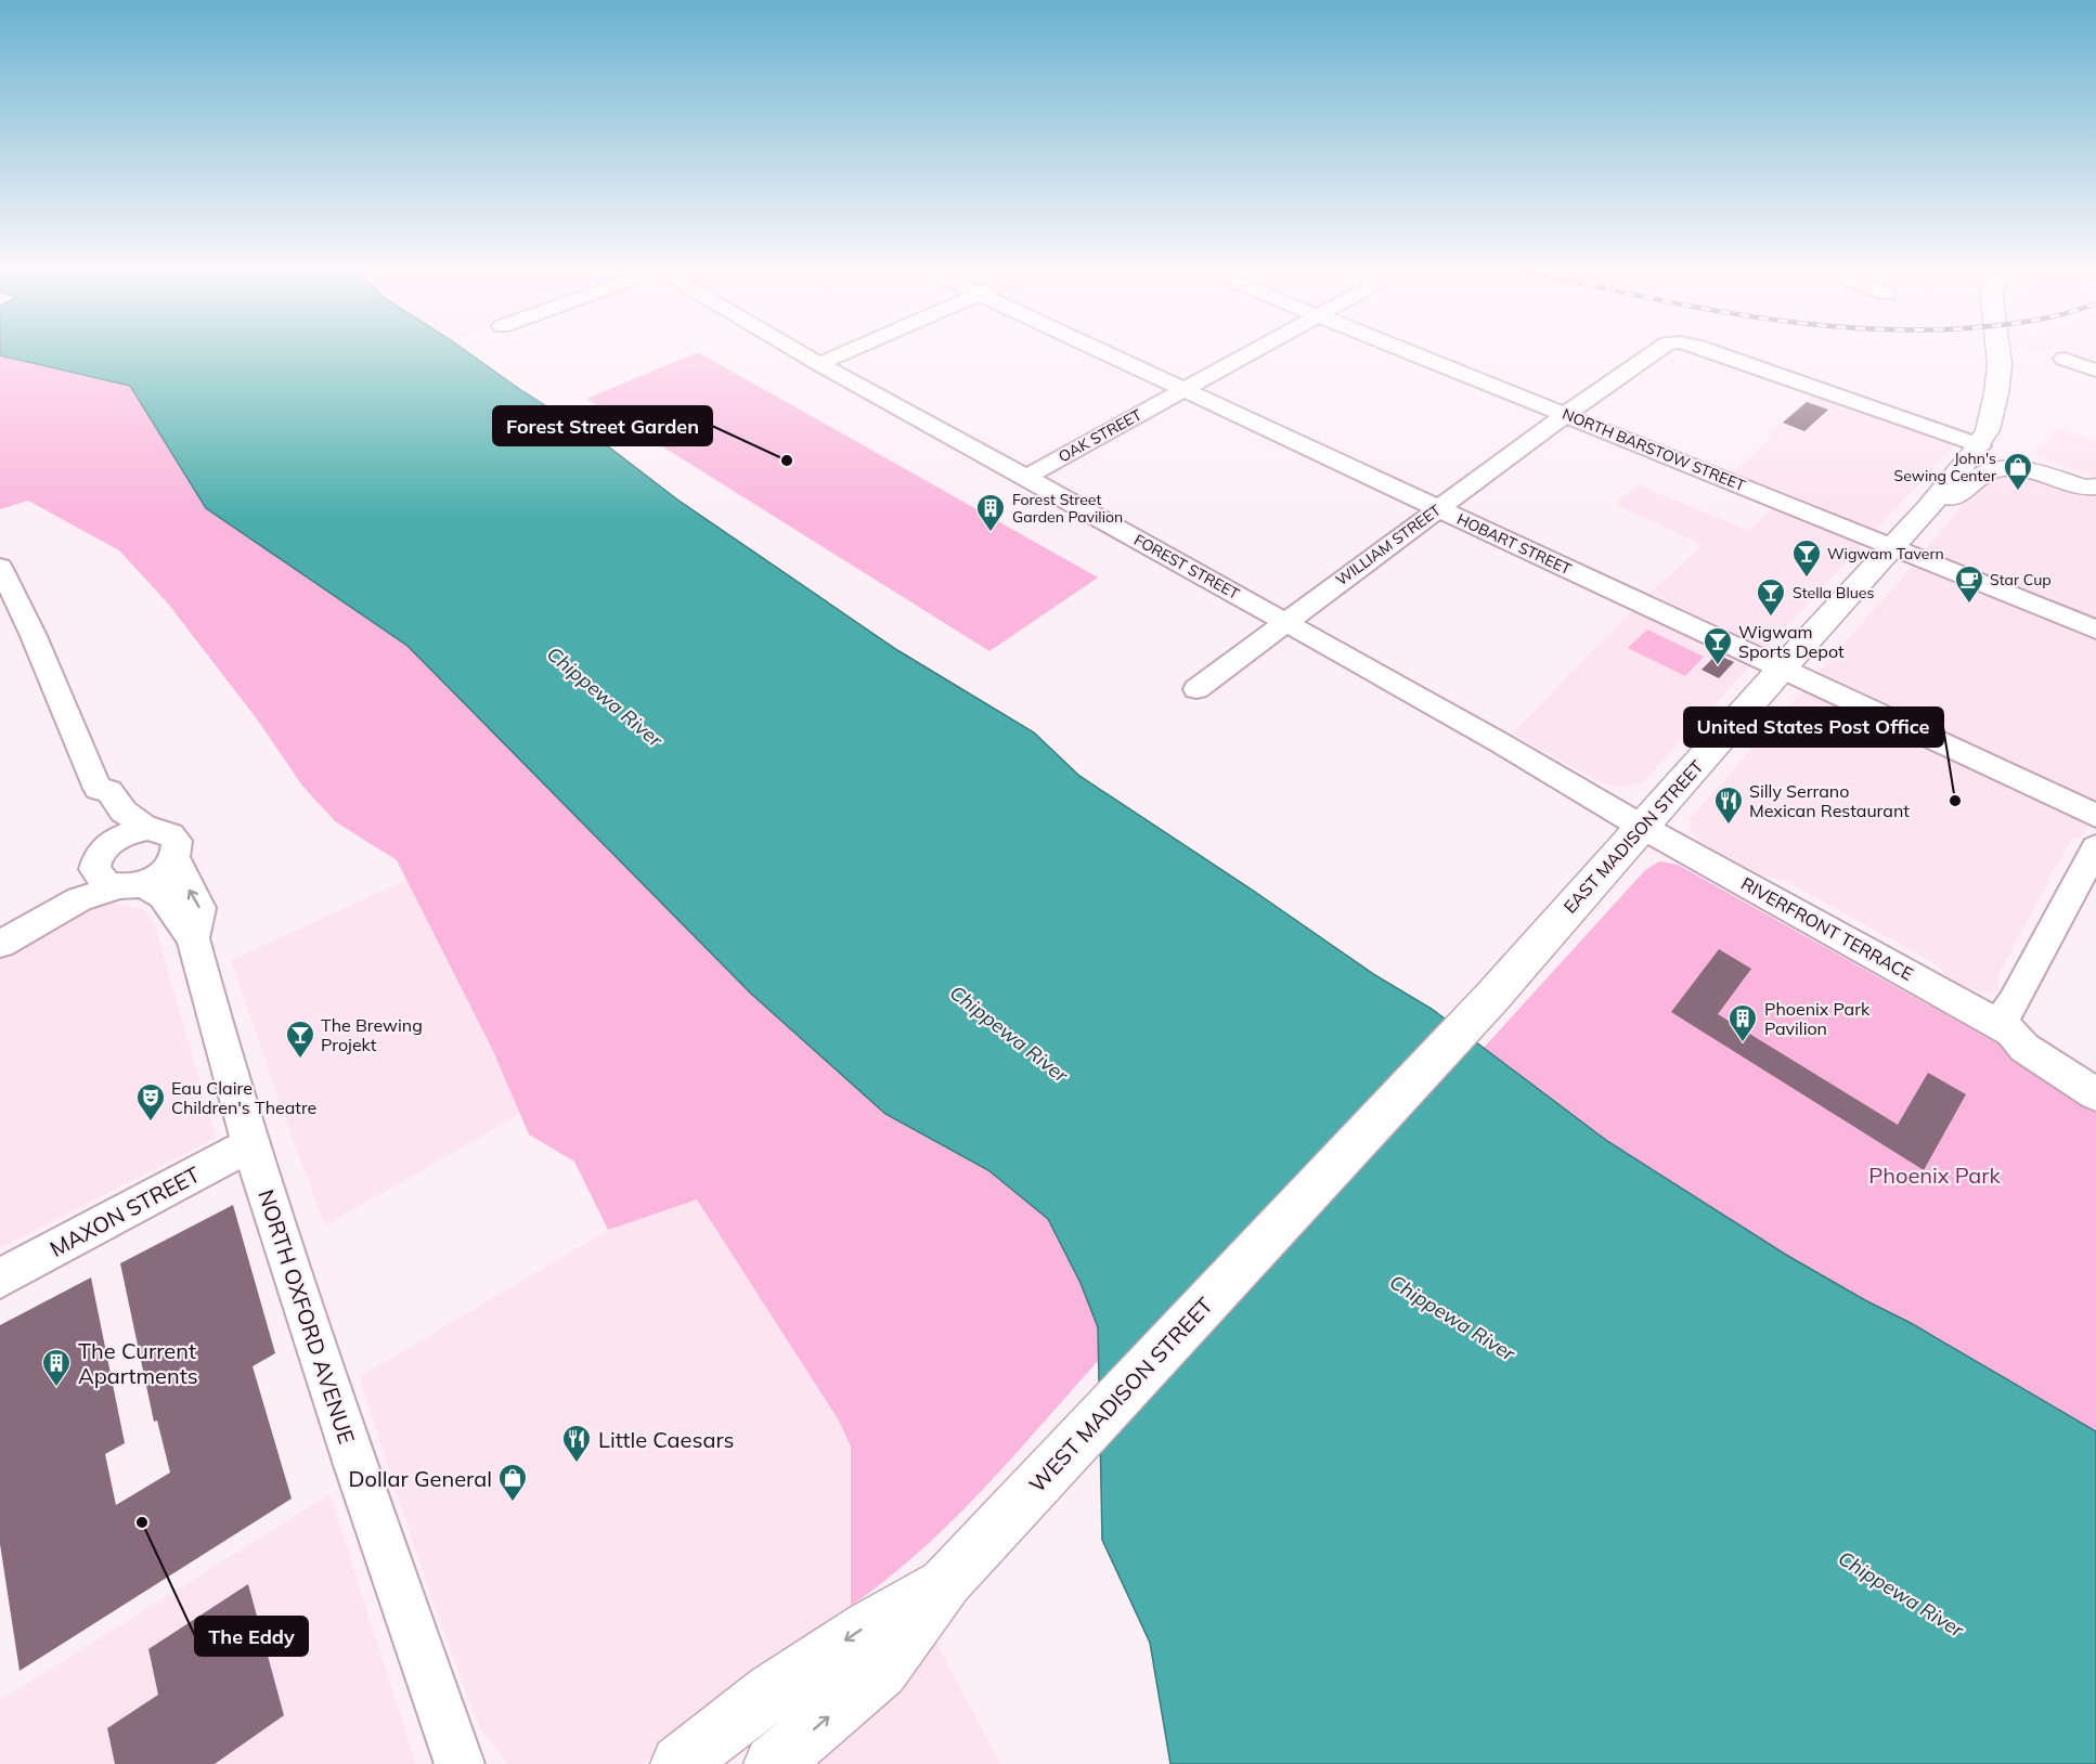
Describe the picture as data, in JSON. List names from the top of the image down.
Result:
{
  "streets": {
    "main road": ["EAST MADISON STREET", "WEST MADISON STREET"],
    "street": [
      "OAK STREET",
      "NORTH BARSTOW STREET",
      "HOBART STREET",
      "WILLIAM STREET",
      "FOREST STREET",
      "RIVERFRONT TERRACE",
      "MAXON STREET",
      "NORTH OXFORD AVENUE"
    ]
  },
  "crossings": [
    ["OAK STREET", "HOBART STREET"],
    ["OAK STREET", "FOREST STREET"],
    ["NORTH BARSTOW STREET", "WILLIAM STREET"],
    ["NORTH BARSTOW STREET", "EAST MADISON STREET"],
    ["HOBART STREET", "WILLIAM STREET"],
    ["HOBART STREET", "EAST MADISON STREET"],
    ["WILLIAM STREET", "FOREST STREET"],
    ["WILLIAM STREET", "EAST MADISON STREET"],
    ["FOREST STREET", "EAST MADISON STREET"],
    ["FOREST STREET", "RIVERFRONT TERRACE"],
    ["EAST MADISON STREET", "RIVERFRONT TERRACE"],
    ["EAST MADISON STREET", "WEST MADISON STREET"],
    ["MAXON STREET", "NORTH OXFORD AVENUE"]
  ],
  "water": ["Chippewa River"],
  "parks": ["Phoenix Park"],
  "places": {
    "other": ["Forest Street Garden", "United States Post Office", "The Eddy"],
    "shop": ["John's Sewing Center", "Dollar General"],
    "building": ["Forest Street Garden Pavilion", "Phoenix Park Pavilion", "The Current Apartments"],
    "bar": [
      "Wigwam Tavern",
      "Stella Blues",
      "Wigwam Sports Depot",
      "The Brewing Projekt"
    ],
    "cafe": ["Star Cup"],
    "restaurant": ["Silly Serrano Mexican Restaurant", "Little Caesars"],
    "theatre": ["Eau Claire Children's Theatre"]
  }
}
